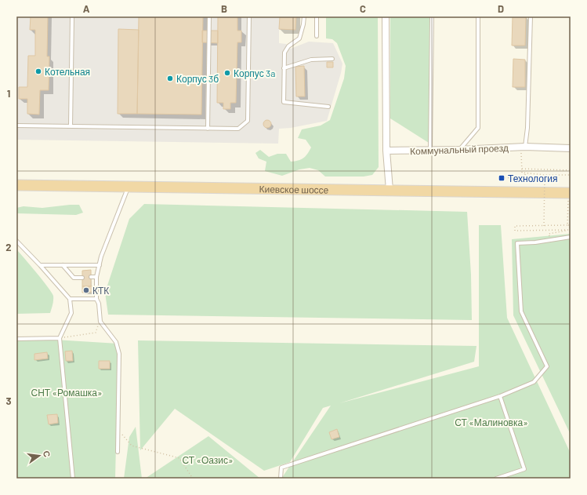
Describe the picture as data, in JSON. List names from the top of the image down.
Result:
{
  "streets": {
    "highway": ["Киевское шоссе"],
    "street": ["Коммунальный проезд"]
  },
  "parks": ["СНТ «Ромашка»", "СТ «Малиновка»", "СТ «Оазис»"],
  "places": {
    "other": [
      "Котельная",
      "Корпус 3a",
      "Корпус 3б",
      "КТК"
    ],
    "transit": ["Технология"]
  },
  "north": "right",
  "grid": {
    "columns": [
      "A",
      "B",
      "C",
      "D"
    ],
    "rows": ["1", "2", "3"]
  }
}
